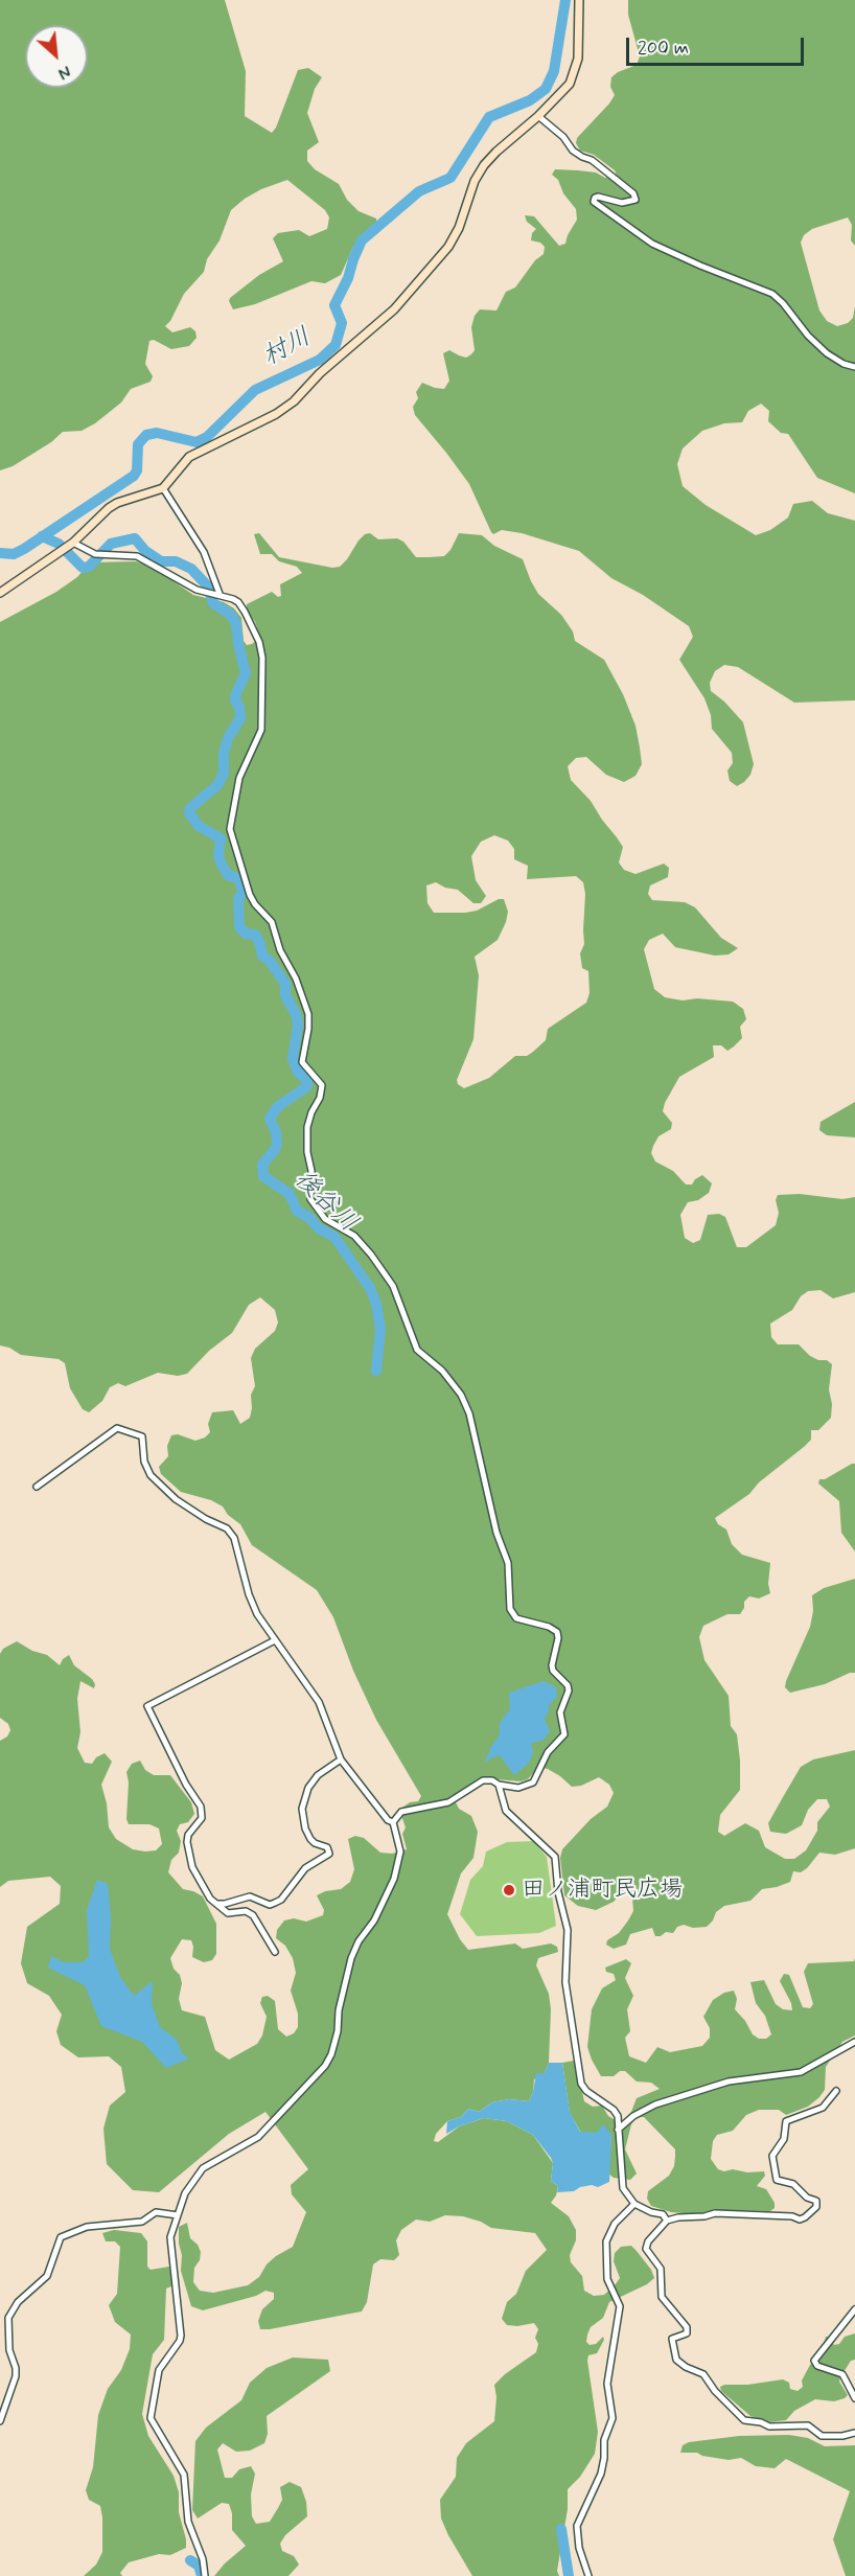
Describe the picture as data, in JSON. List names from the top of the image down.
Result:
{
  "water": ["村川", "後谷川"],
  "places": ["田ノ浦町民広場"],
  "scale_bar": "200 m",
  "north": "bottom right"
}
